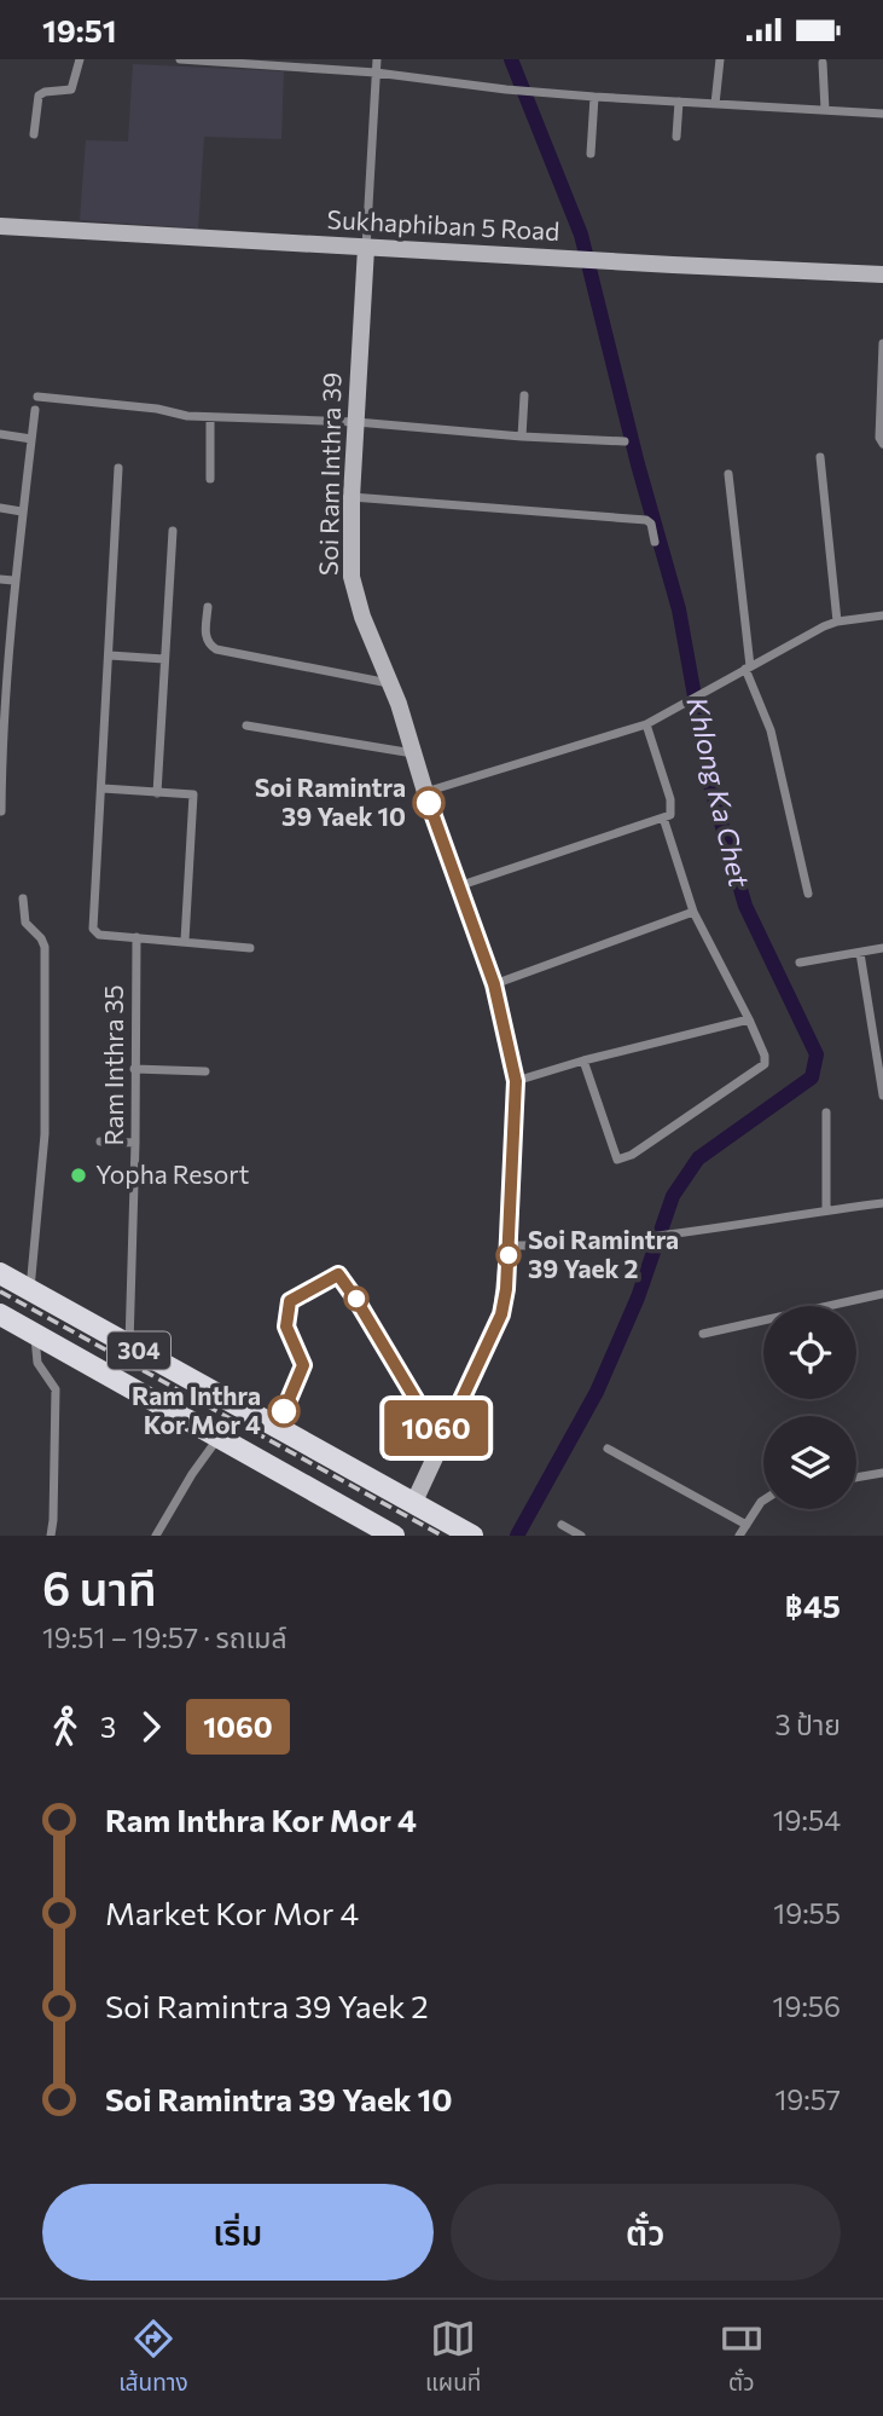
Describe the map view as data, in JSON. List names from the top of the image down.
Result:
{
  "streets": {
    "main road": ["304"],
    "street": ["Sukhaphiban 5 Road", "Soi Ram Inthra 39", "Ram Inthra 35"]
  },
  "crossings": [
    ["Sukhaphiban 5 Road", "Soi Ram Inthra 39"],
    ["Soi Ram Inthra 39", "304"],
    ["Ram Inthra 35", "304"]
  ],
  "water": ["Khlong Ka Chet"],
  "places": [
    "Soi Ramintra 39 Yaek 10",
    "Yopha Resort",
    "Soi Ramintra 39 Yaek 2",
    "Ram Inthra Kor Mor 4"
  ],
  "lines": ["bus line 1060"],
  "page": {
    "status": "19:51",
    "on_map": "1060",
    "heading": ["6 นาที", "19:51 – 19:57 · รถเมล์", "฿45"],
    "legs": ["3", "1060", "3 ป้าย"],
    "list": [
      {
        "name": "Ram Inthra Kor Mor 4",
        "value": "19:54"
      },
      {
        "name": "Market Kor Mor 4",
        "value": "19:55"
      },
      {
        "name": "Soi Ramintra 39 Yaek 2",
        "value": "19:56"
      },
      {
        "name": "Soi Ramintra 39 Yaek 10",
        "value": "19:57"
      }
    ],
    "buttons": ["เริ่ม", "ตั๋ว"],
    "tabs": ["เส้นทาง", "แผนที่", "ตั๋ว"]
  }
}
